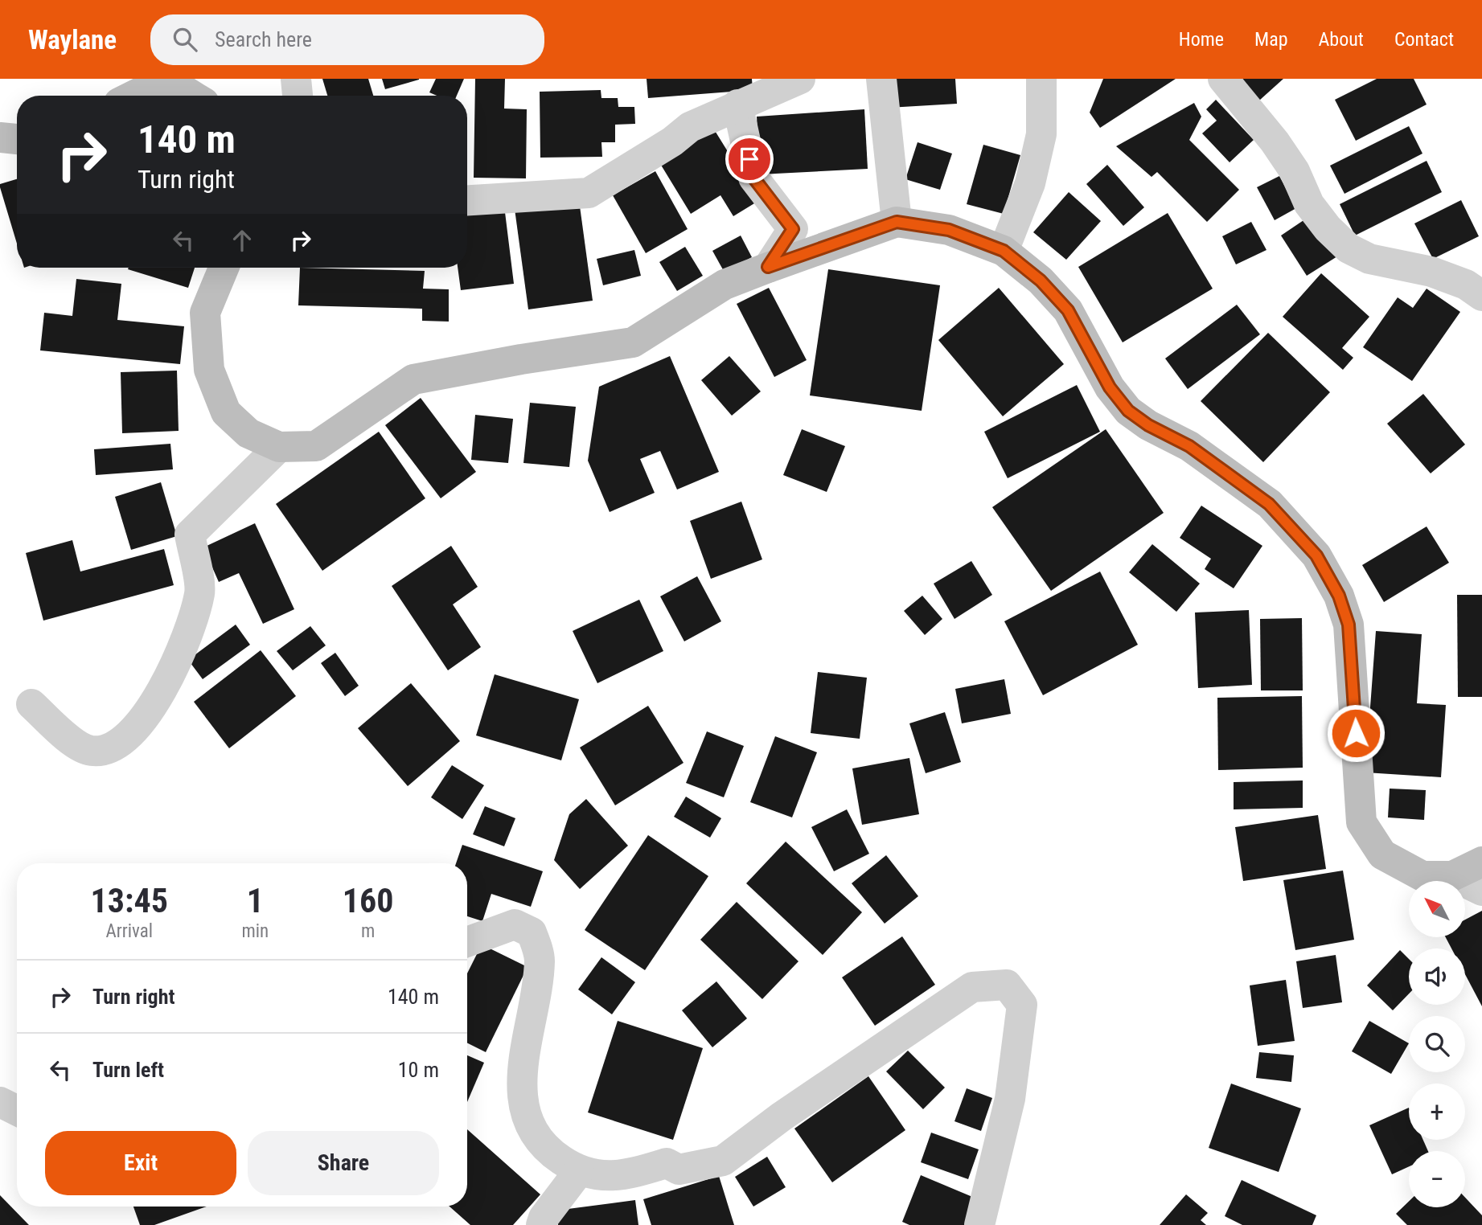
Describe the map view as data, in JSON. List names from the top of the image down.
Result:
{
  "north": "top left",
  "page": {
    "header": "Waylane",
    "search": "Search here",
    "nav": [
      "Home",
      "Map",
      "About",
      "Contact"
    ],
    "turn": ["140 m", "Turn right"],
    "eta": [
      "13:45",
      "Arrival",
      "1",
      "min",
      "160",
      "m"
    ],
    "map_buttons": ["+", "−"],
    "list": [
      {
        "name": "Turn right",
        "value": "140 m"
      },
      {
        "name": "Turn left",
        "value": "10 m"
      }
    ],
    "buttons": ["Exit", "Share"]
  }
}
